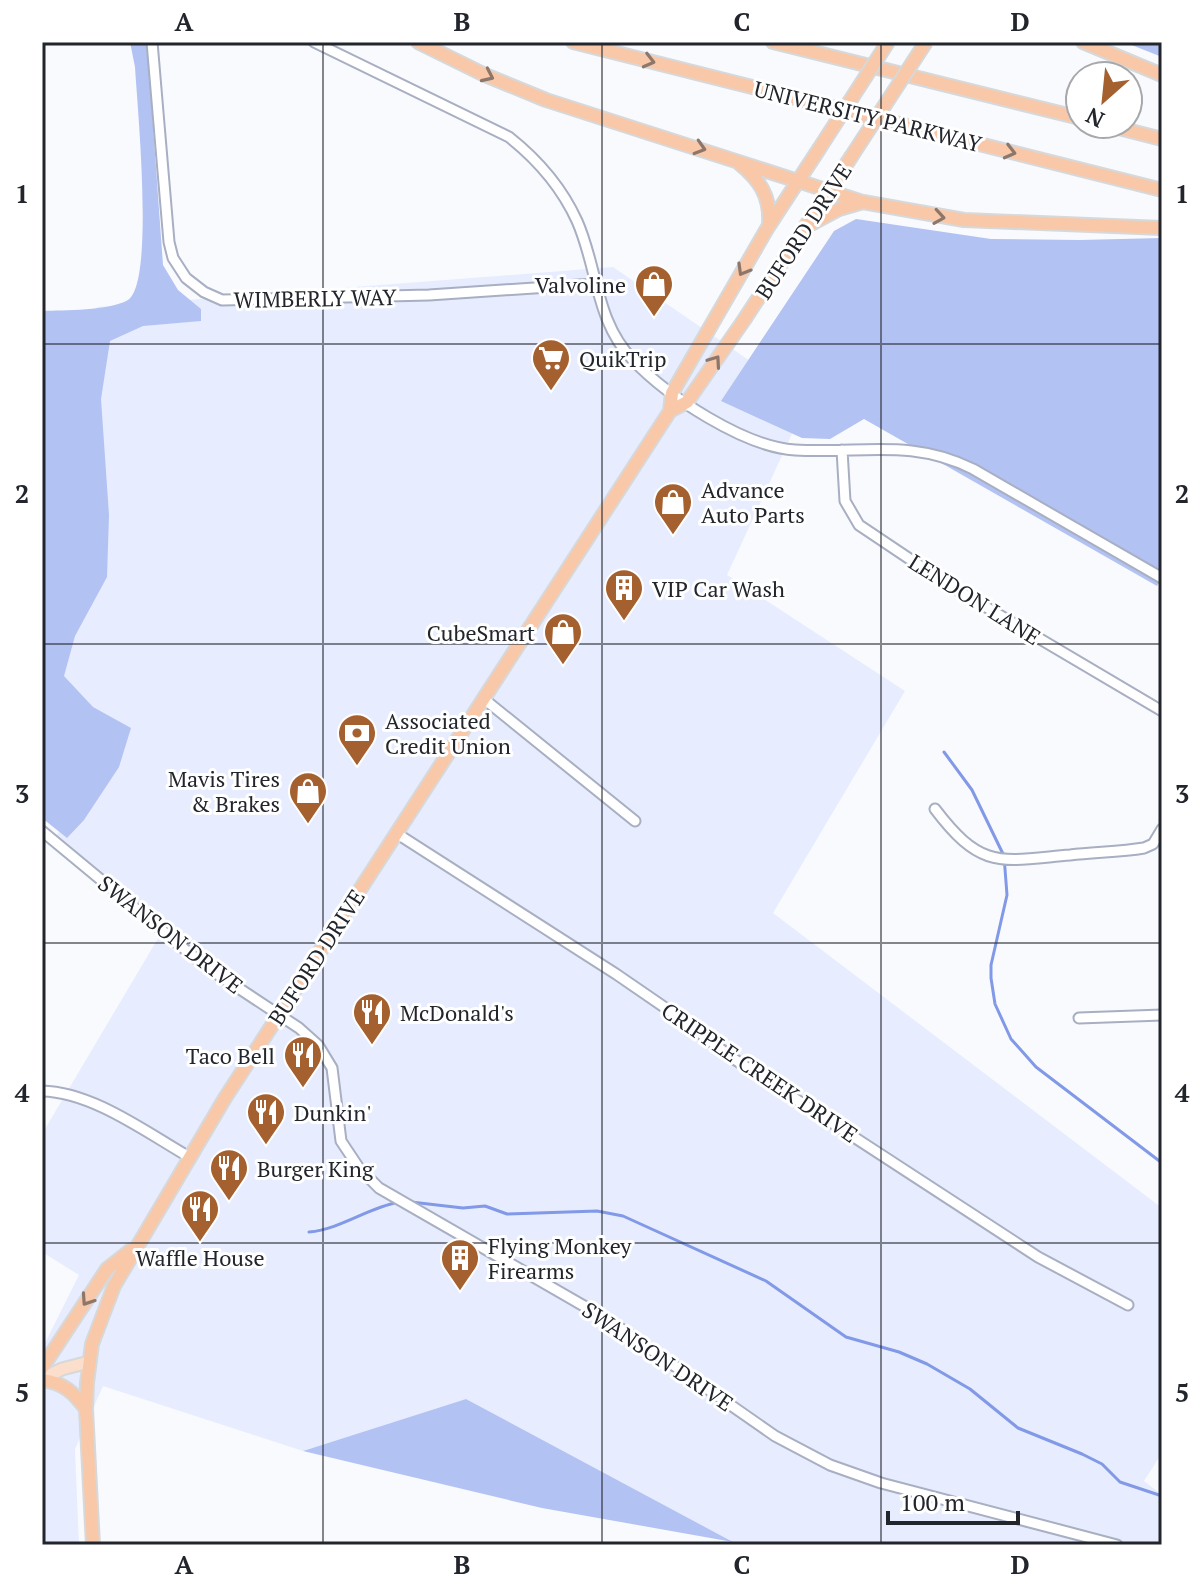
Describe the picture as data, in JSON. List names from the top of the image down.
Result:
{
  "streets": {
    "highway": ["UNIVERSITY PARKWAY", "BUFORD DRIVE"],
    "street": [
      "WIMBERLY WAY",
      "LENDON LANE",
      "SWANSON DRIVE",
      "CRIPPLE CREEK DRIVE"
    ]
  },
  "crossings": [
    ["BUFORD DRIVE", "SWANSON DRIVE"],
    ["BUFORD DRIVE", "CRIPPLE CREEK DRIVE"]
  ],
  "places": {
    "shop": [
      "Valvoline",
      "Advance Auto Parts",
      "CubeSmart",
      "Mavis Tires & Brakes"
    ],
    "supermarket": ["QuikTrip"],
    "building": ["VIP Car Wash", "Flying Monkey Firearms"],
    "bank": ["Associated Credit Union"],
    "restaurant": [
      "McDonald's",
      "Taco Bell",
      "Dunkin'",
      "Burger King",
      "Waffle House"
    ]
  },
  "scale_bar": "100 m",
  "north": "bottom left",
  "grid": {
    "columns": [
      "A",
      "B",
      "C",
      "D"
    ],
    "rows": [
      "1",
      "2",
      "3",
      "4",
      "5"
    ]
  }
}
